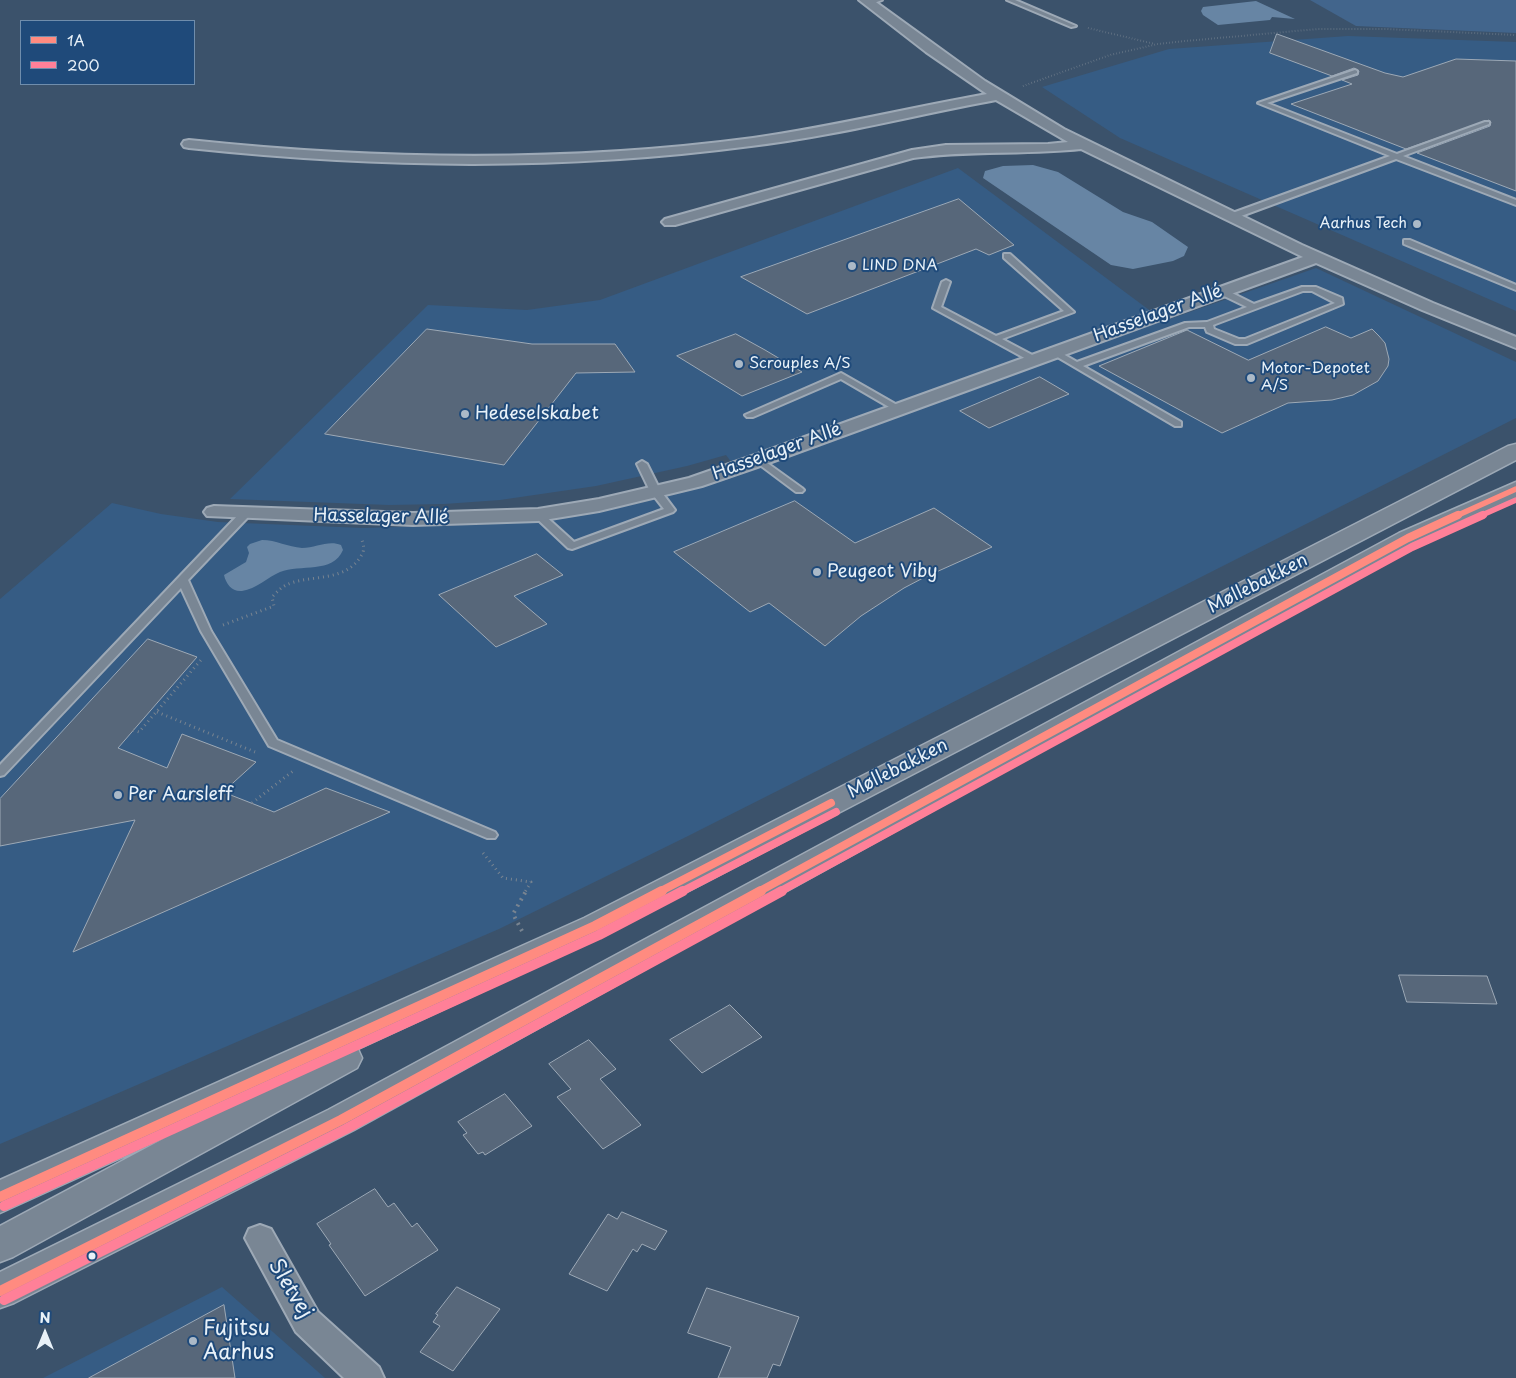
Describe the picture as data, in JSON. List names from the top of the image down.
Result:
{
  "streets": {
    "main road": ["Møllebakken"],
    "street": ["Hasselager Allé", "Sletvej"]
  },
  "places": [
    "Aarhus Tech",
    "LIND DNA",
    "Scrouples A/S",
    "Motor-Depotet A/S",
    "Hedeselskabet",
    "Peugeot Viby",
    "Per Aarsleff",
    "Fujitsu Aarhus"
  ],
  "lines": ["transit line 1A", "transit line 200"],
  "legend": ["1A", "200"],
  "north": "top"
}
